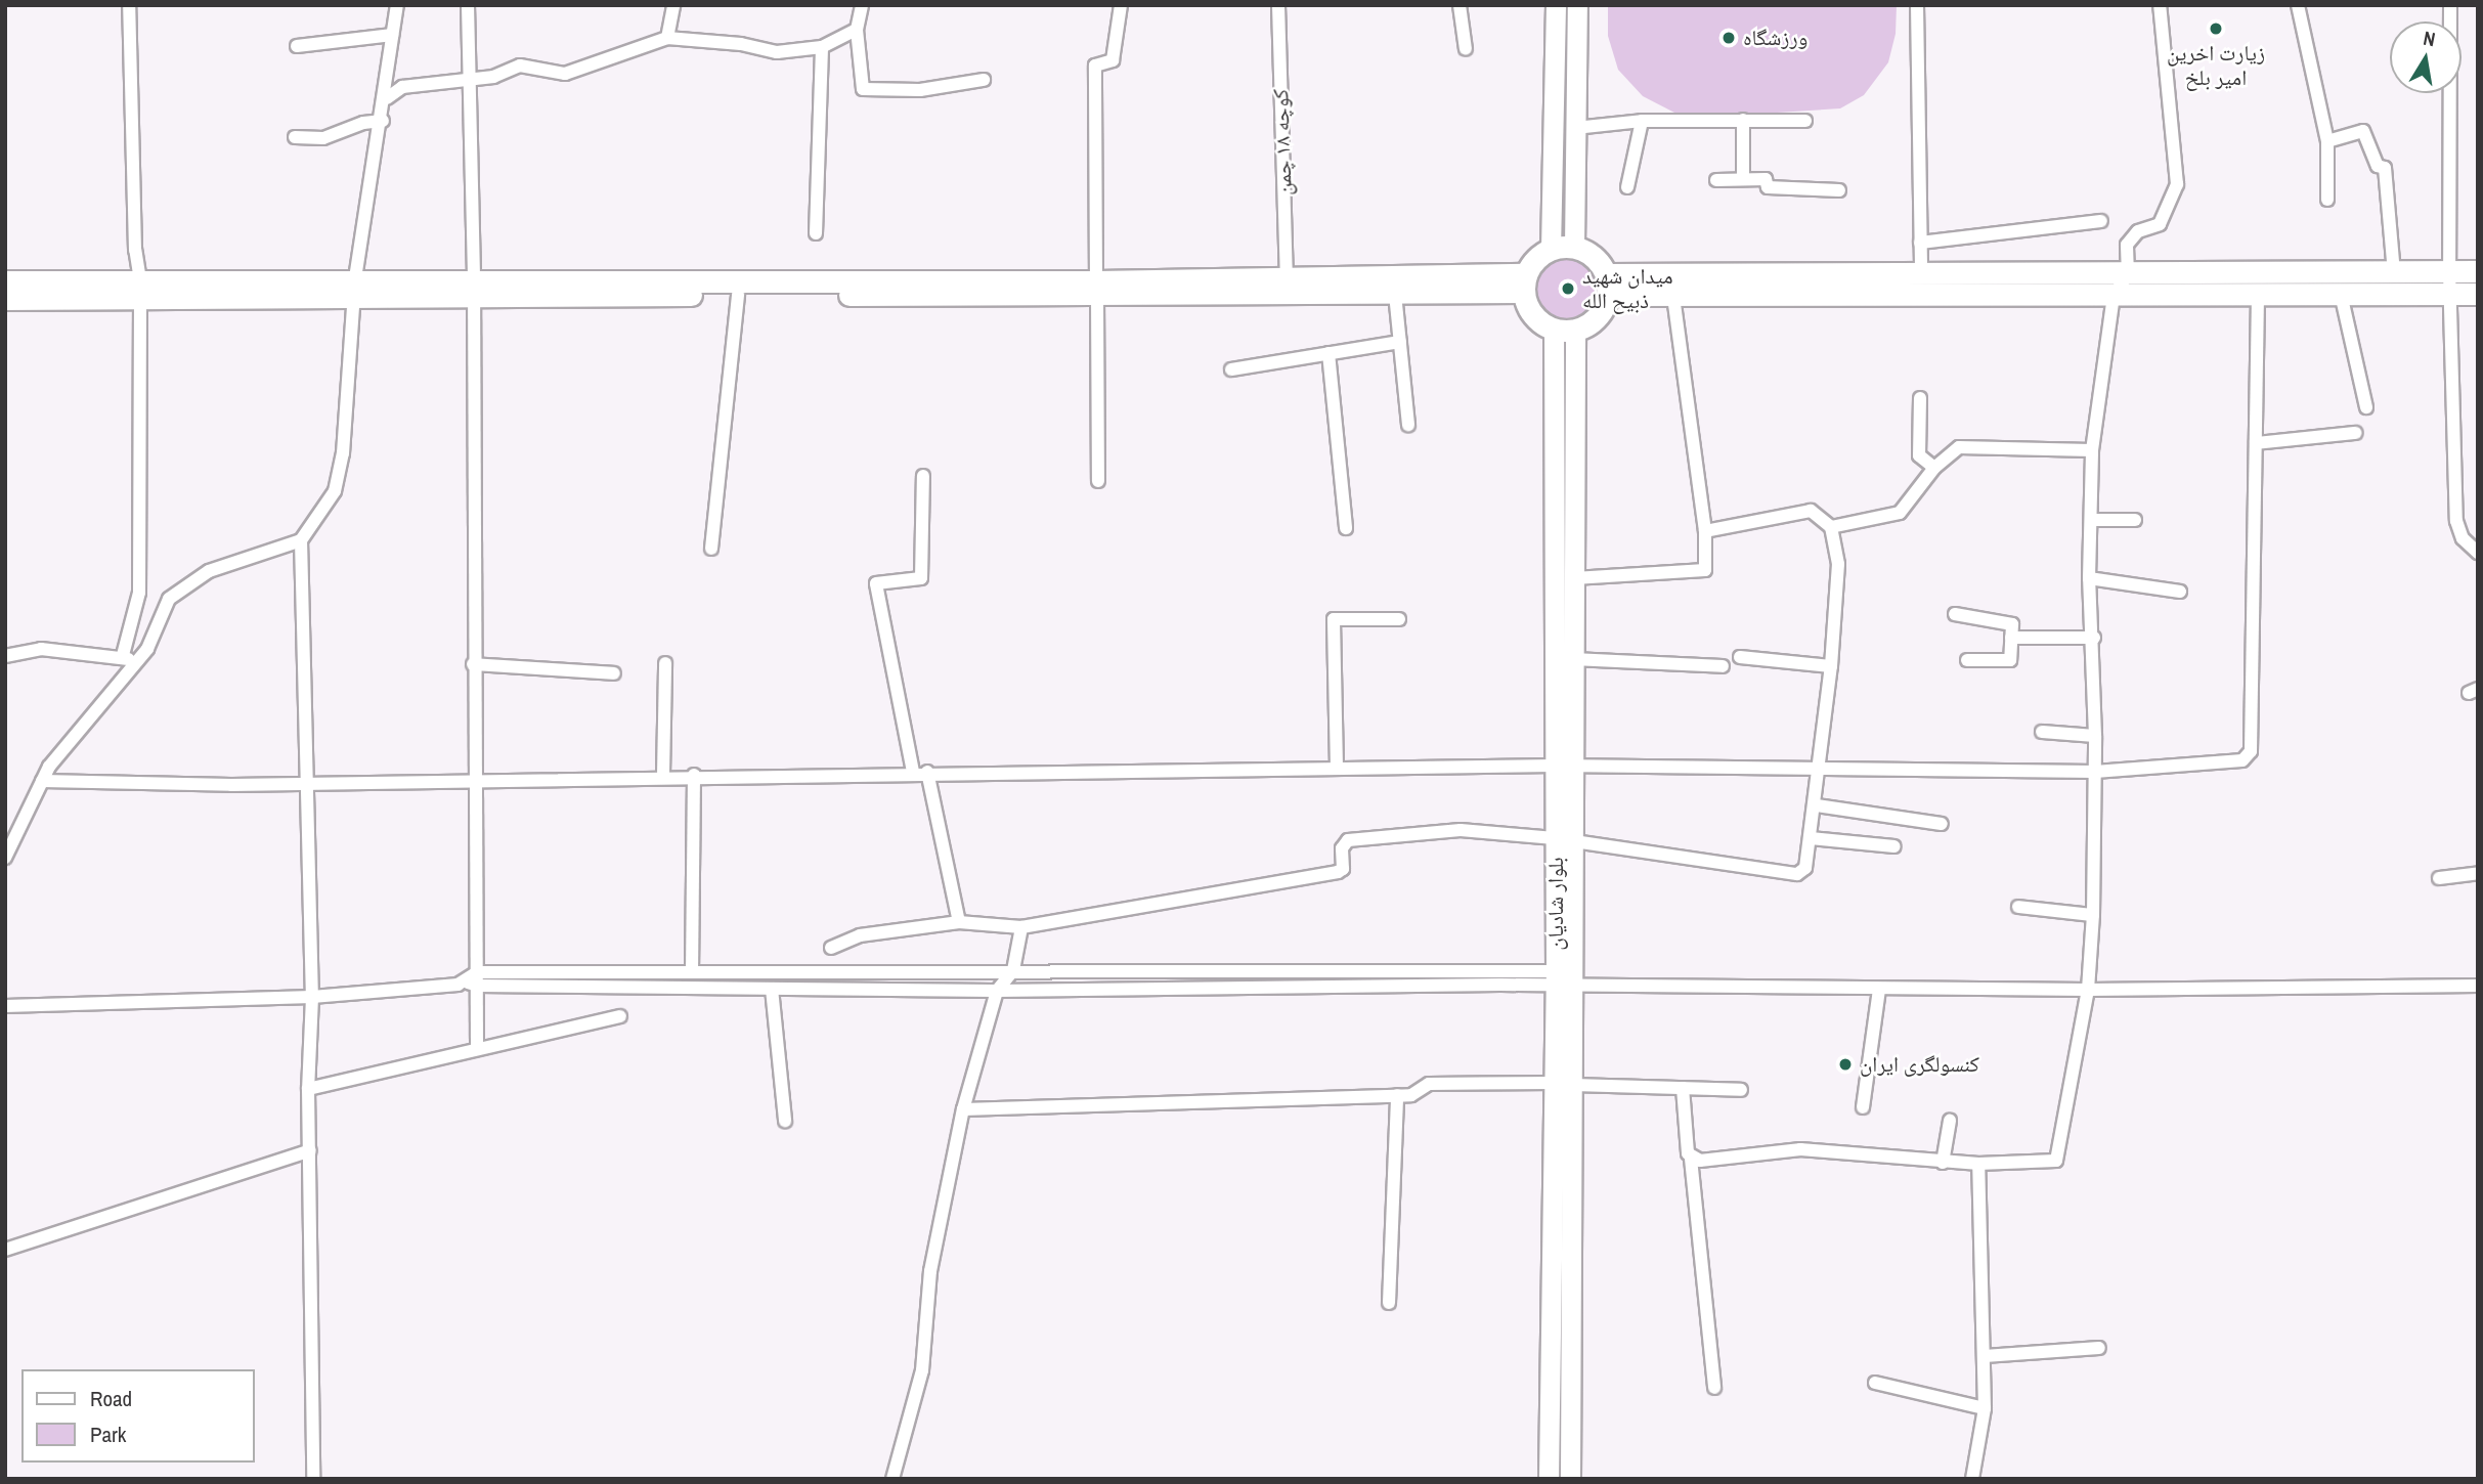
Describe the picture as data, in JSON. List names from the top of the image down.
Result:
{
  "streets": {
    "main road": ["بلوار شادیان"],
    "street": ["كوچه ١٨ چمن"]
  },
  "places": [
    "زیارت اخرین امیر بلخ",
    "ورزشگاه",
    "میدان شهید ذبیح الله",
    "کنسولگری ایران"
  ],
  "legend": ["Road", "Park"],
  "north": "top"
}
